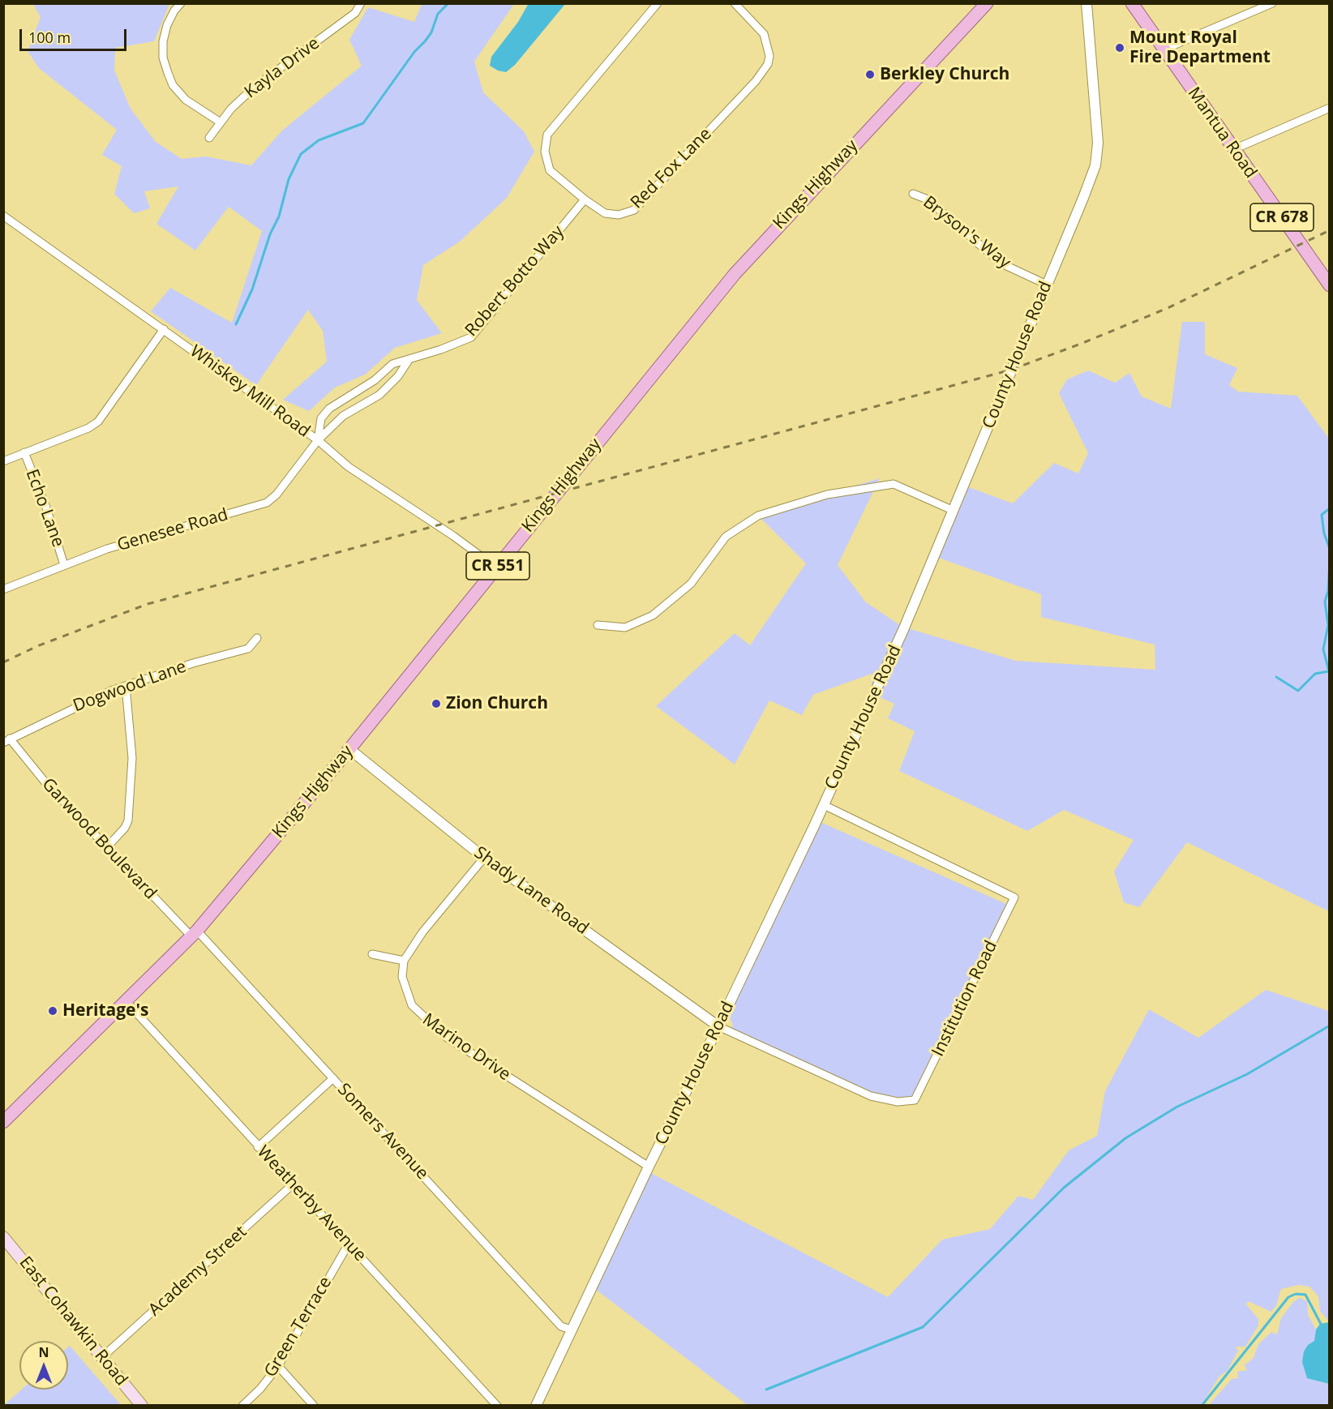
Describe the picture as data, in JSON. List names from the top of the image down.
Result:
{
  "streets": {
    "main road": [
      "Mantua Road",
      "Kings Highway",
      "CR 678",
      "CR 551",
      "East Cohawkin Road"
    ],
    "street": [
      "Kayla Drive",
      "Red Fox Lane",
      "Bryson's Way",
      "Robert Botto Way",
      "County House Road",
      "Whiskey Mill Road",
      "Echo Lane",
      "Genesee Road",
      "Dogwood Lane",
      "Garwood Boulevard",
      "Shady Lane Road",
      "Institution Road",
      "Marino Drive",
      "Somers Avenue",
      "Weatherby Avenue",
      "Academy Street",
      "Green Terrace"
    ]
  },
  "crossings": [
    ["Red Fox Lane", "Robert Botto Way"],
    ["Kings Highway", "Whiskey Mill Road"],
    ["Kings Highway", "Garwood Boulevard"],
    ["Kings Highway", "Shady Lane Road"],
    ["Kings Highway", "Somers Avenue"],
    ["Kings Highway", "Weatherby Avenue"],
    ["Bryson's Way", "County House Road"],
    ["Robert Botto Way", "Whiskey Mill Road"],
    ["Robert Botto Way", "Genesee Road"],
    ["County House Road", "Shady Lane Road"],
    ["County House Road", "Institution Road"],
    ["County House Road", "Marino Drive"],
    ["County House Road", "Somers Avenue"],
    ["Whiskey Mill Road", "Genesee Road"],
    ["Echo Lane", "Genesee Road"],
    ["Dogwood Lane", "Garwood Boulevard"],
    ["Garwood Boulevard", "Somers Avenue"],
    ["Shady Lane Road", "Institution Road"],
    ["Weatherby Avenue", "Academy Street"],
    ["Weatherby Avenue", "Green Terrace"],
    ["Academy Street", "East Cohawkin Road"]
  ],
  "places": [
    "Mount Royal Fire Department",
    "Berkley Church",
    "Zion Church",
    "Heritage's"
  ],
  "scale_bar": "100 m",
  "north": "top"
}
